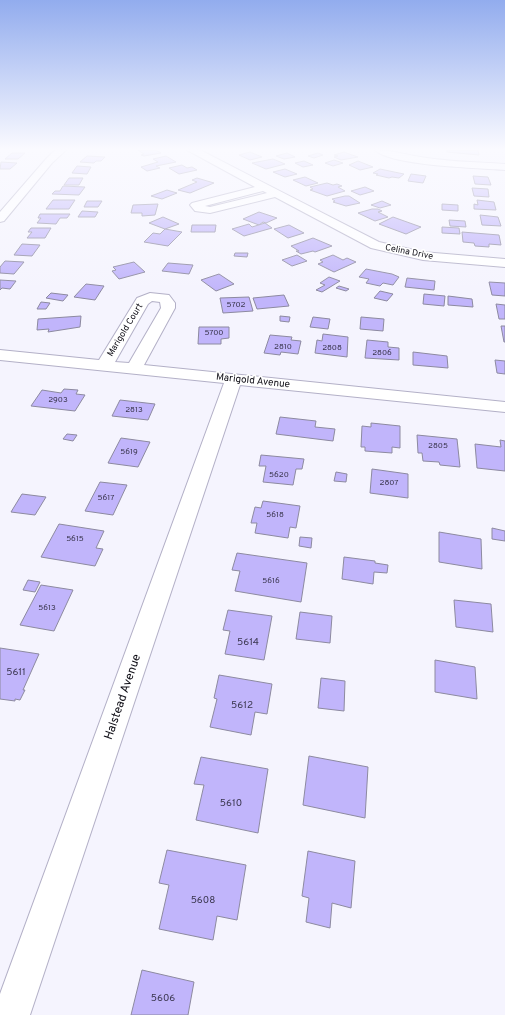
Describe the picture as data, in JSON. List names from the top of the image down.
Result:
{
  "streets": {
    "street": [
      "Celina Drive",
      "Marigold Court",
      "Marigold Avenue",
      "Halstead Avenue"
    ]
  },
  "crossings": [
    ["Marigold Court", "Marigold Avenue"],
    ["Marigold Avenue", "Halstead Avenue"]
  ],
  "house_numbers": [
    "5702",
    "5700",
    "2810",
    "2808",
    "2806",
    "2903",
    "2813",
    "2805",
    "5619",
    "5620",
    "2807",
    "5617",
    "5618",
    "5615",
    "5616",
    "5613",
    "5614",
    "5611",
    "5612",
    "5610",
    "5608",
    "5606"
  ]
}
